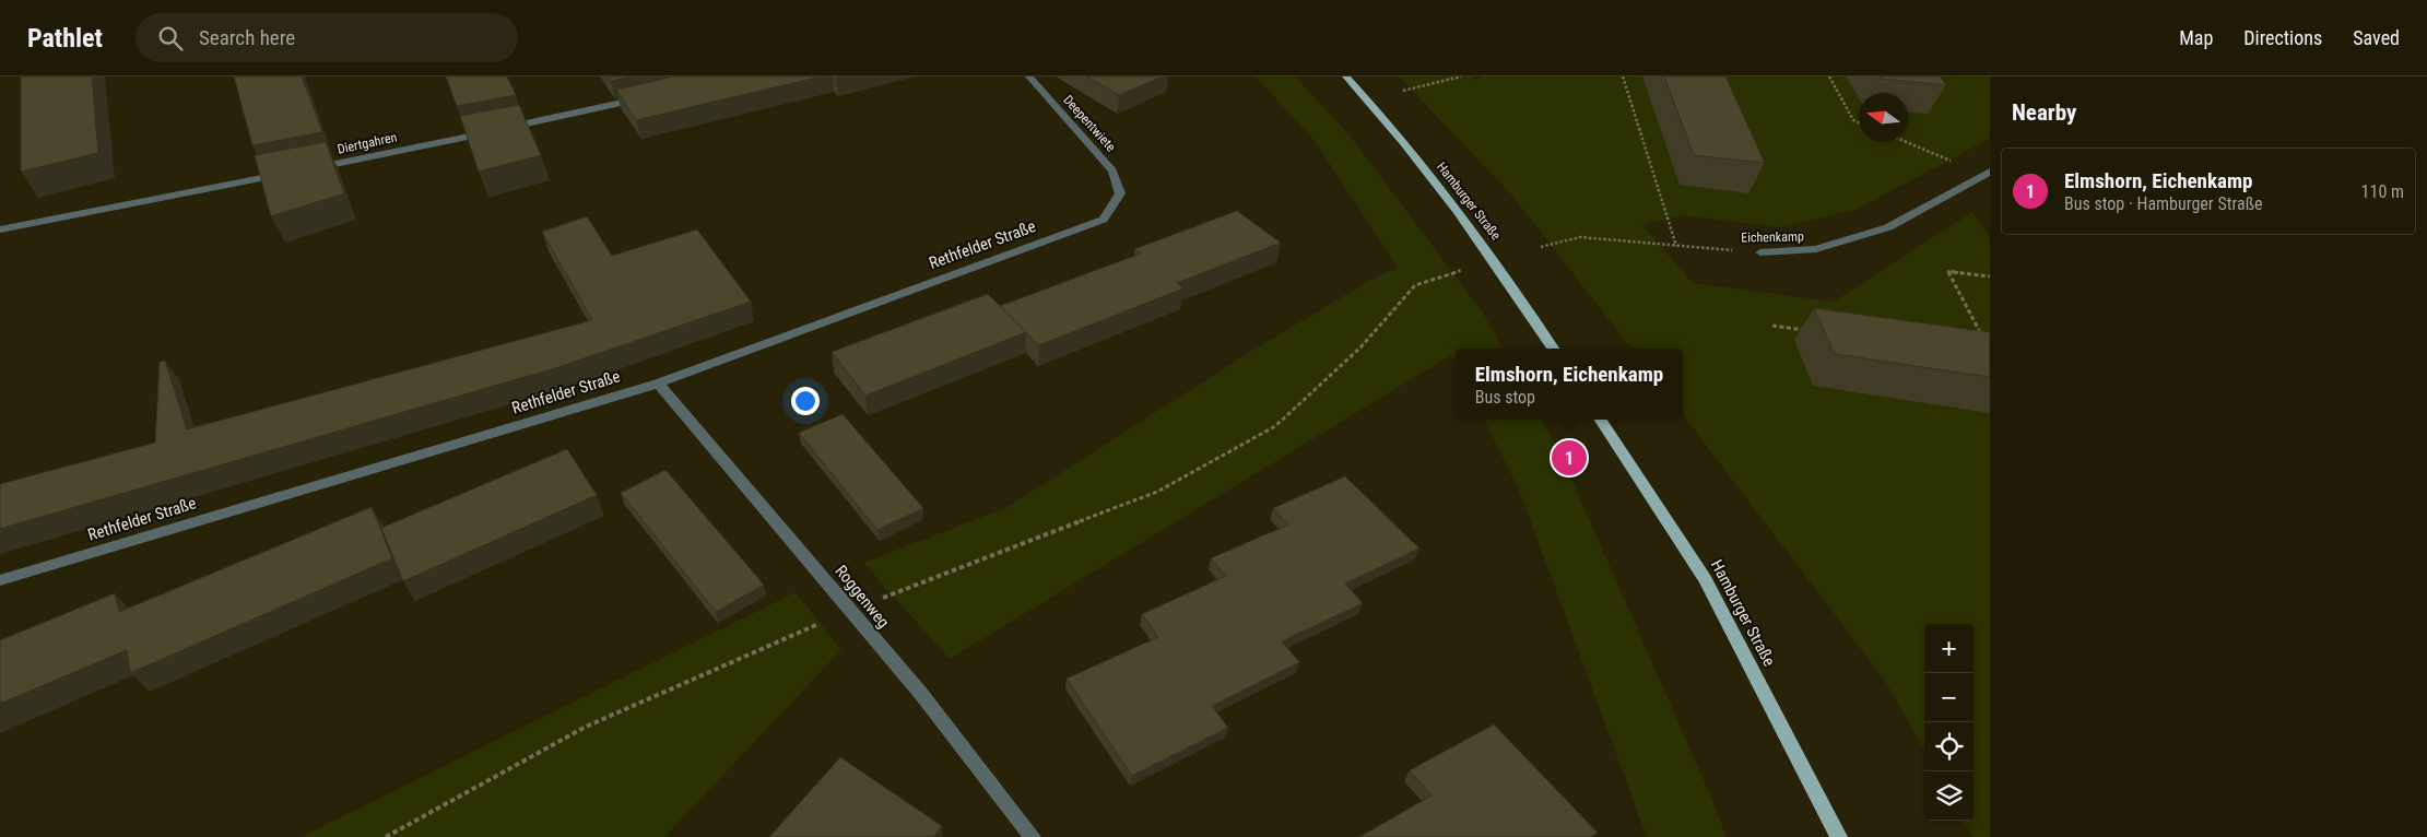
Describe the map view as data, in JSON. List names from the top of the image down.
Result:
{
  "streets": {
    "main road": ["Hamburger Straße"],
    "street": [
      "Deepentwiete",
      "Diertgahren",
      "Eichenkamp",
      "Rethfelder Straße",
      "Roggenweg"
    ]
  },
  "crossings": [
    ["Deepentwiete", "Rethfelder Straße"],
    ["Rethfelder Straße", "Roggenweg"]
  ],
  "north": "left",
  "page": {
    "header": "Pathlet",
    "search": "Search here",
    "nav": ["Map", "Directions", "Saved"],
    "heading": "Nearby",
    "list": [
      {
        "mark": "1",
        "name": "Elmshorn, Eichenkamp",
        "note": "Bus stop · Hamburger Straße",
        "value": "110 m"
      }
    ],
    "popup": ["Elmshorn, Eichenkamp", "Bus stop"],
    "pins": "1",
    "map_buttons": ["+", "−"]
  }
}
